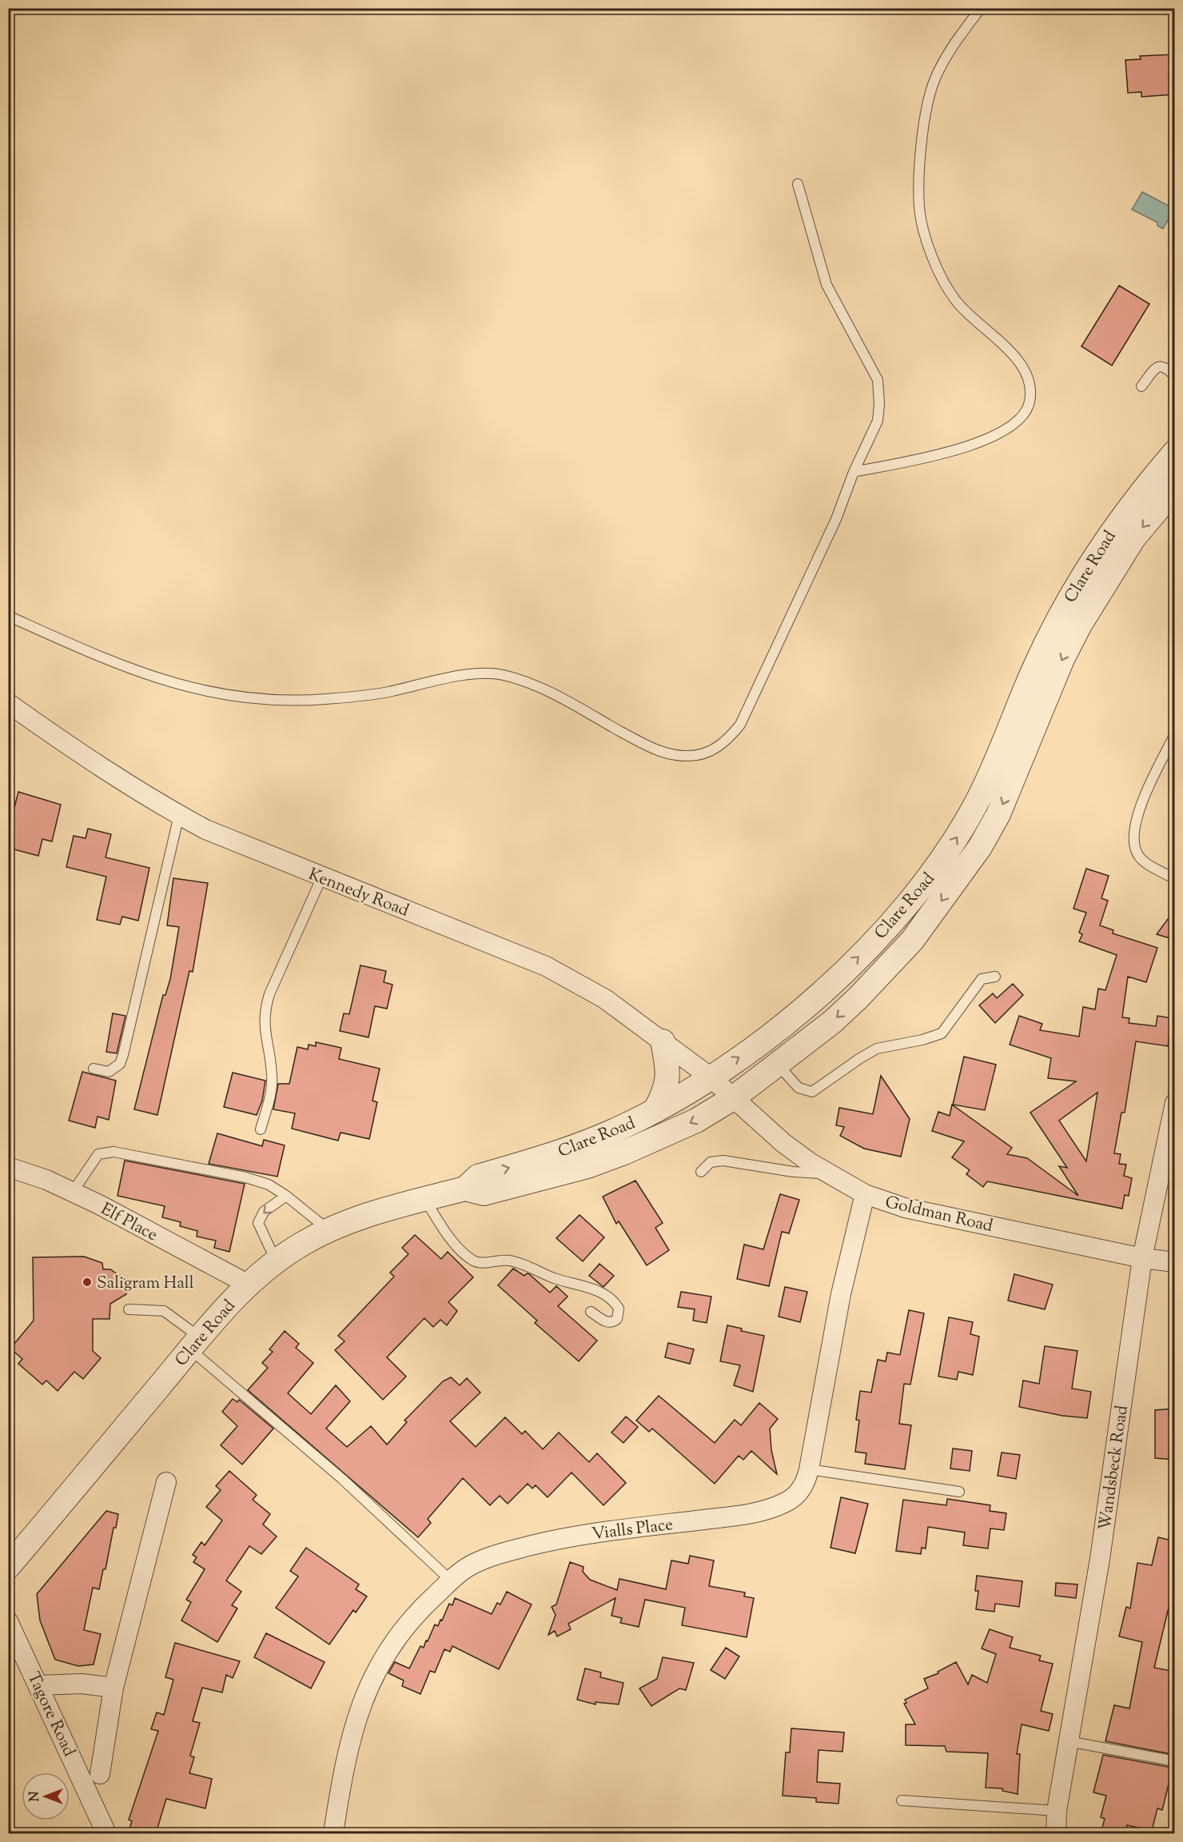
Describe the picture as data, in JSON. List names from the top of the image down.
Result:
{
  "streets": {
    "street": [
      "Clare Road",
      "Kennedy Road",
      "Goldman Road",
      "Elf Place",
      "Wandsbeck Road",
      "Vialls Place",
      "Tagore Road"
    ]
  },
  "crossings": [
    ["Clare Road", "Kennedy Road"],
    ["Clare Road", "Goldman Road"],
    ["Clare Road", "Elf Place"],
    ["Kennedy Road", "Goldman Road"],
    ["Goldman Road", "Wandsbeck Road"],
    ["Goldman Road", "Vialls Place"]
  ],
  "places": ["Saligram Hall"],
  "north": "left"
}
